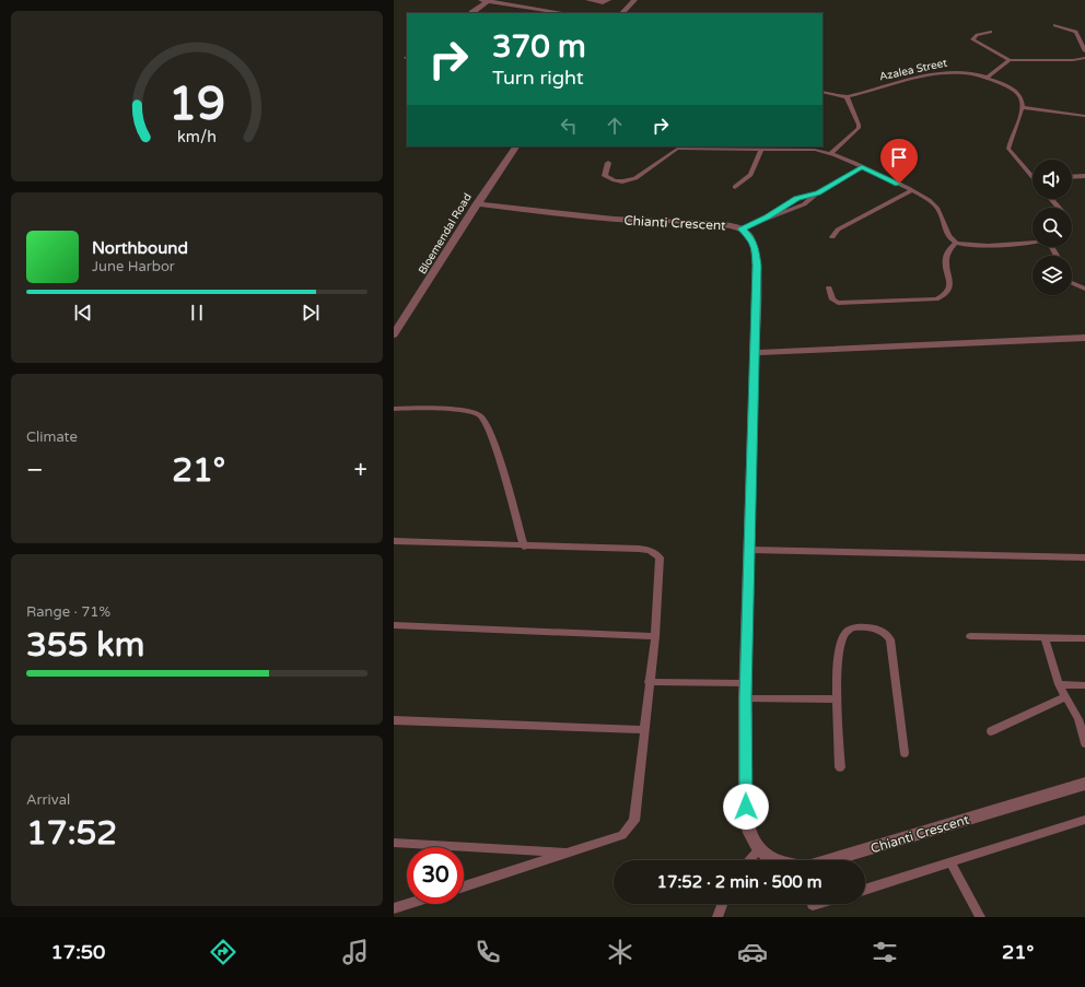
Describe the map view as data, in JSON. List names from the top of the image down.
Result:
{
  "streets": {
    "street": ["Chianti Crescent", "Bloemendal Road"],
    "lane": ["Azalea Street"]
  },
  "crossings": [
    ["Chianti Crescent", "Bloemendal Road"]
  ],
  "page": {
    "turn": ["370 m", "Turn right"],
    "song": ["Northbound", "June Harbor"],
    "tile": [
      "Climate",
      ["Range · 71%", "355 km"],
      ["Arrival", "17:52"]
    ],
    "heat": ["−", "21°", "+"],
    "limit": "30",
    "trip": "17:52 · 2 min · 500 m",
    "tabs": ["17:50", "21°"],
    "gauge": ["19", "km/h"]
  }
}
